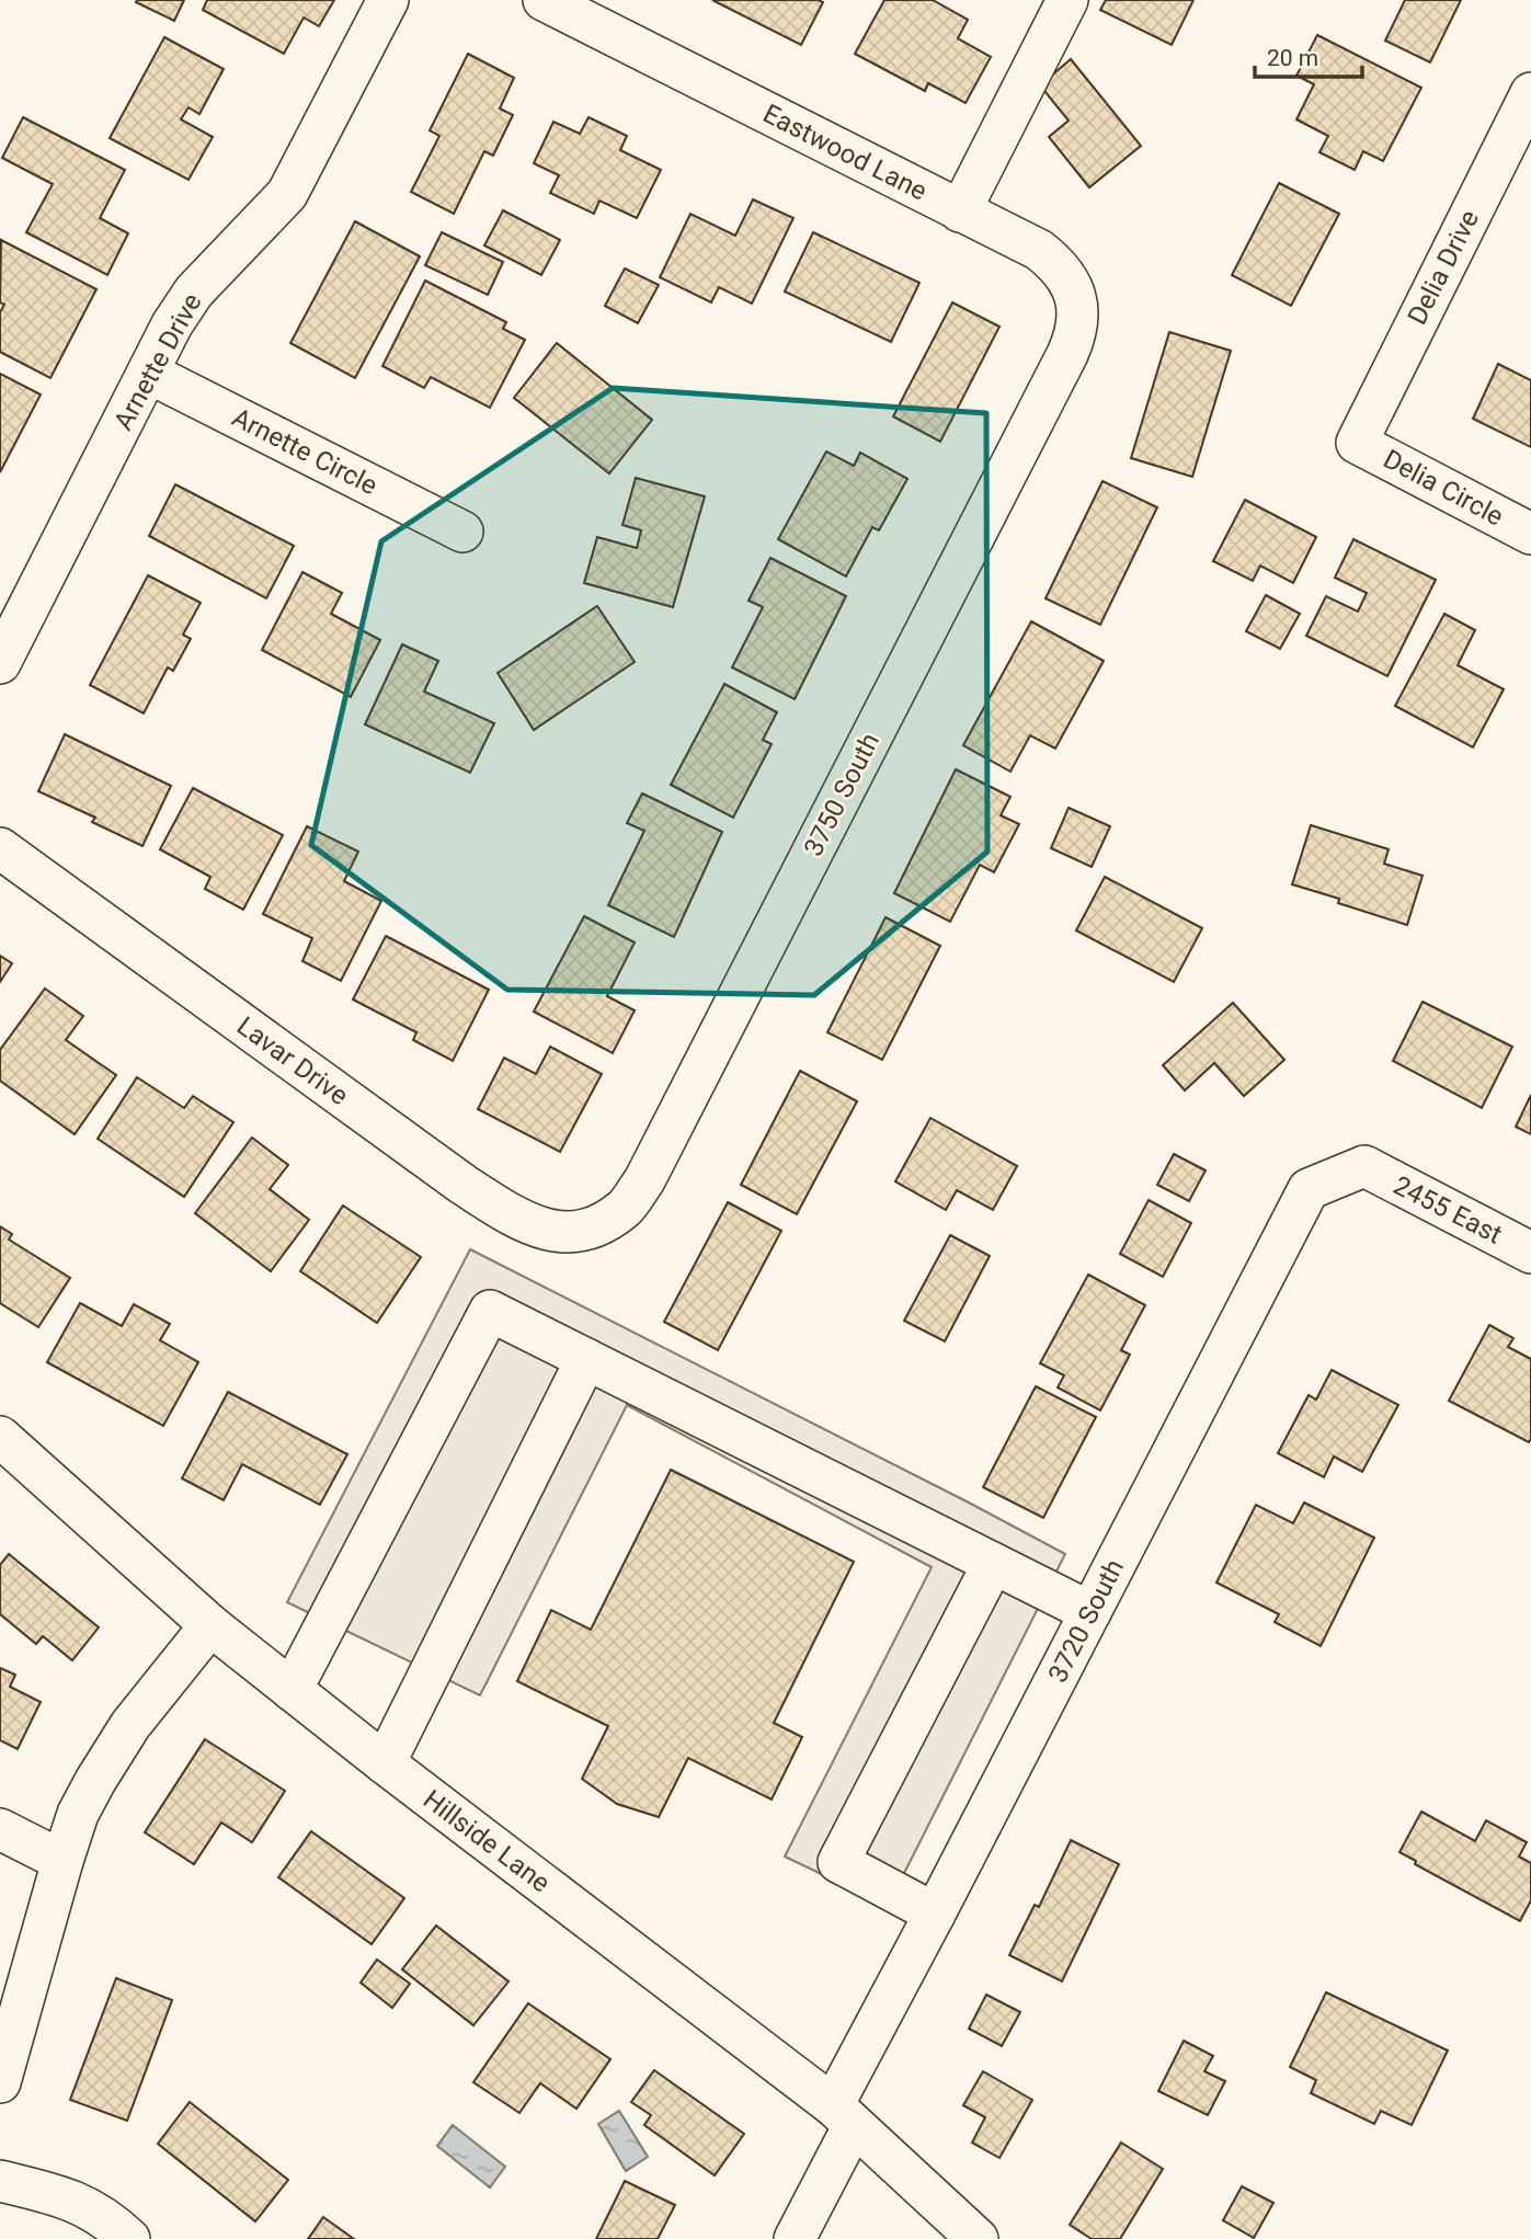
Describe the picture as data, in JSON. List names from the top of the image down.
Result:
{
  "streets": {
    "street": [
      "Eastwood Lane",
      "Delia Drive",
      "Arnette Drive",
      "Arnette Circle",
      "Delia Circle",
      "3750 South",
      "Lavar Drive",
      "2455 East",
      "3720 South",
      "Hillside Lane"
    ]
  },
  "crossings": [
    ["Eastwood Lane", "3750 South"],
    ["Delia Drive", "Delia Circle"],
    ["Arnette Drive", "Arnette Circle"],
    ["3750 South", "Lavar Drive"],
    ["2455 East", "3720 South"],
    ["3720 South", "Hillside Lane"]
  ],
  "scale_bar": "20 m"
}
